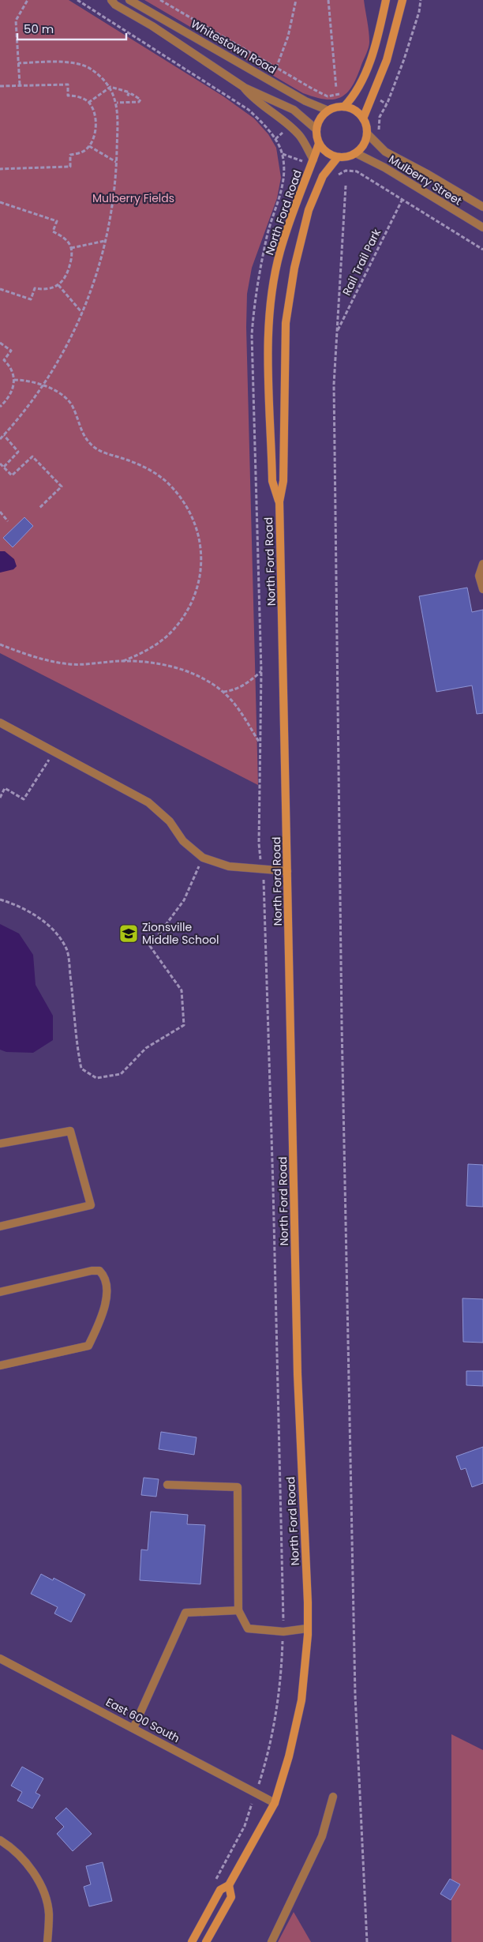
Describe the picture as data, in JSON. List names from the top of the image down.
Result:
{
  "streets": {
    "main road": ["North Ford Road"],
    "street": ["Whitestown Road", "Mulberry Street", "East 600 South"],
    "path": ["Rail Trail Park"]
  },
  "crossings": [
    ["Whitestown Road", "Mulberry Street"],
    ["Whitestown Road", "North Ford Road"],
    ["Mulberry Street", "North Ford Road"],
    ["North Ford Road", "East 600 South"]
  ],
  "parks": ["Mulberry Fields"],
  "places": {
    "school or university": ["Zionsville Middle School"]
  },
  "scale_bar": "50 m"
}
